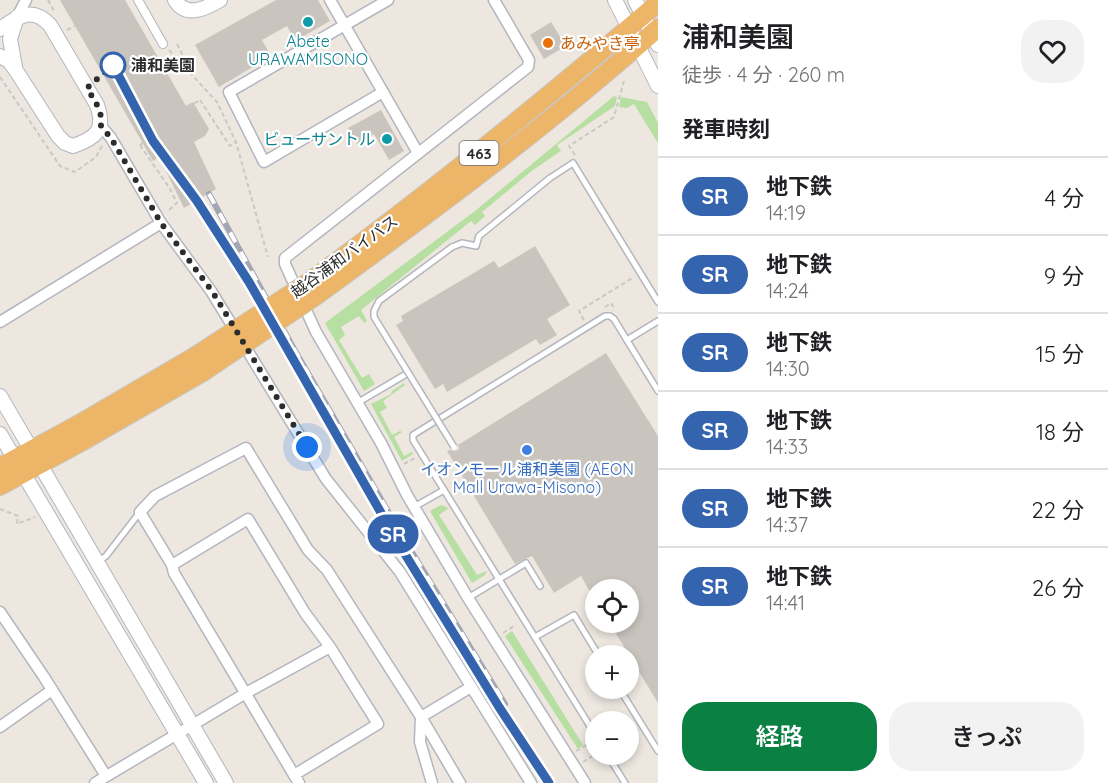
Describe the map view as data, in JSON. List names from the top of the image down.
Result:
{
  "streets": {
    "highway": ["463", "越谷浦和バイパス"]
  },
  "places": [
    "Abete URAWAMISONO",
    "あみやき亭",
    "浦和美園",
    "ビューサントル",
    "イオンモール浦和美園 (AEON Mall Urawa-Misono)"
  ],
  "lines": ["metro line SR"],
  "page": {
    "on_map": "SR",
    "heading": [
      ["浦和美園", "徒歩 · 4 分 · 260 m"],
      "発車時刻"
    ],
    "list": [
      {
        "mark": "SR",
        "name": "地下鉄",
        "note": "14:19",
        "value": "4 分"
      },
      {
        "mark": "SR",
        "name": "地下鉄",
        "note": "14:24",
        "value": "9 分"
      },
      {
        "mark": "SR",
        "name": "地下鉄",
        "note": "14:30",
        "value": "15 分"
      },
      {
        "mark": "SR",
        "name": "地下鉄",
        "note": "14:33",
        "value": "18 分"
      },
      {
        "mark": "SR",
        "name": "地下鉄",
        "note": "14:37",
        "value": "22 分"
      },
      {
        "mark": "SR",
        "name": "地下鉄",
        "note": "14:41",
        "value": "26 分"
      }
    ],
    "map_buttons": ["+", "−"],
    "buttons": ["経路", "きっぷ"]
  }
}
